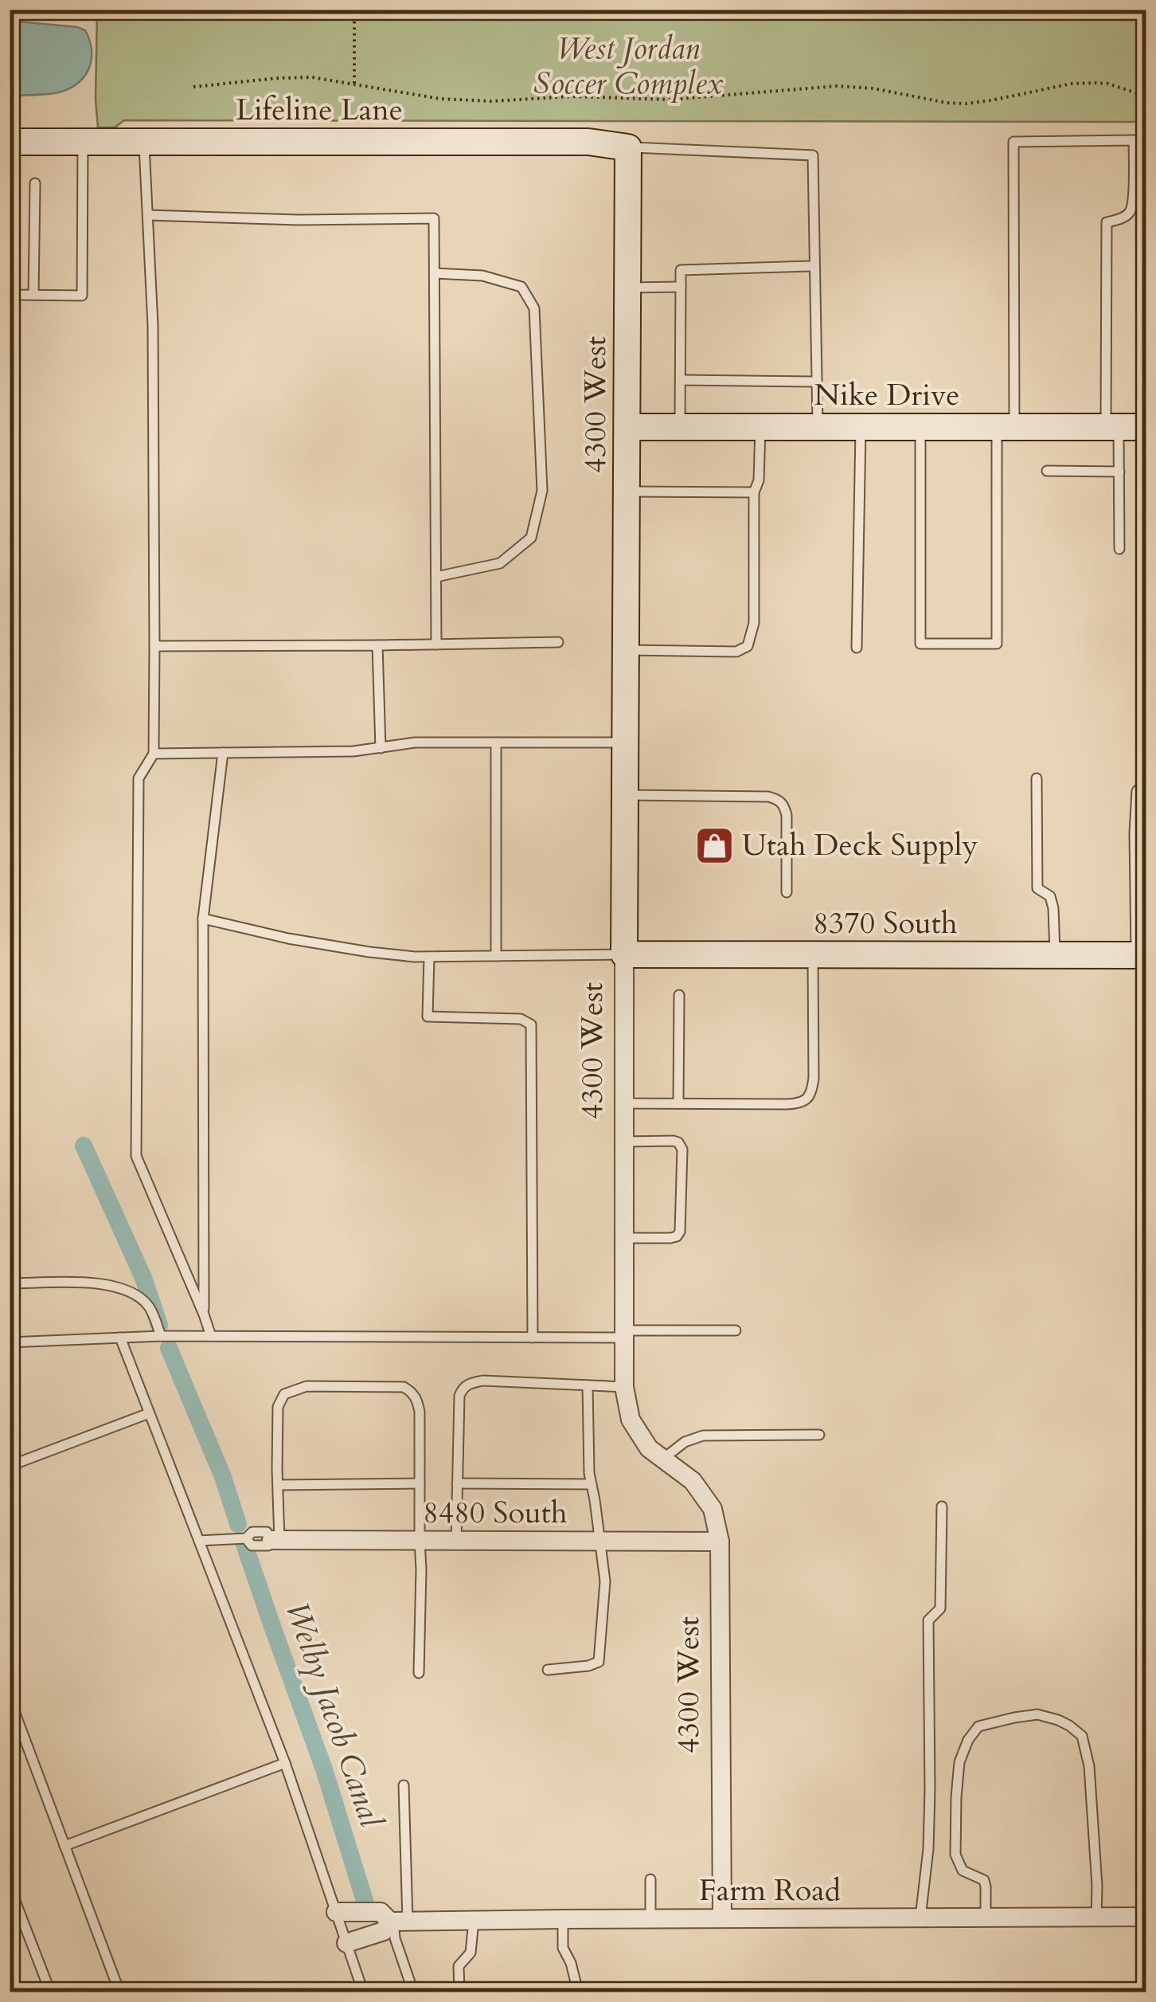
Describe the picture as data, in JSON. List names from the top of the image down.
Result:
{
  "streets": {
    "street": [
      "Lifeline Lane",
      "Nike Drive",
      "4300 West",
      "8370 South",
      "8480 South",
      "Farm Road"
    ]
  },
  "crossings": [
    ["Lifeline Lane", "4300 West"],
    ["Nike Drive", "4300 West"],
    ["4300 West", "8370 South"],
    ["4300 West", "8480 South"],
    ["4300 West", "Farm Road"]
  ],
  "water": ["Welby Jacob Canal"],
  "parks": ["West Jordan Soccer Complex"],
  "places": {
    "shop": ["Utah Deck Supply"]
  }
}
